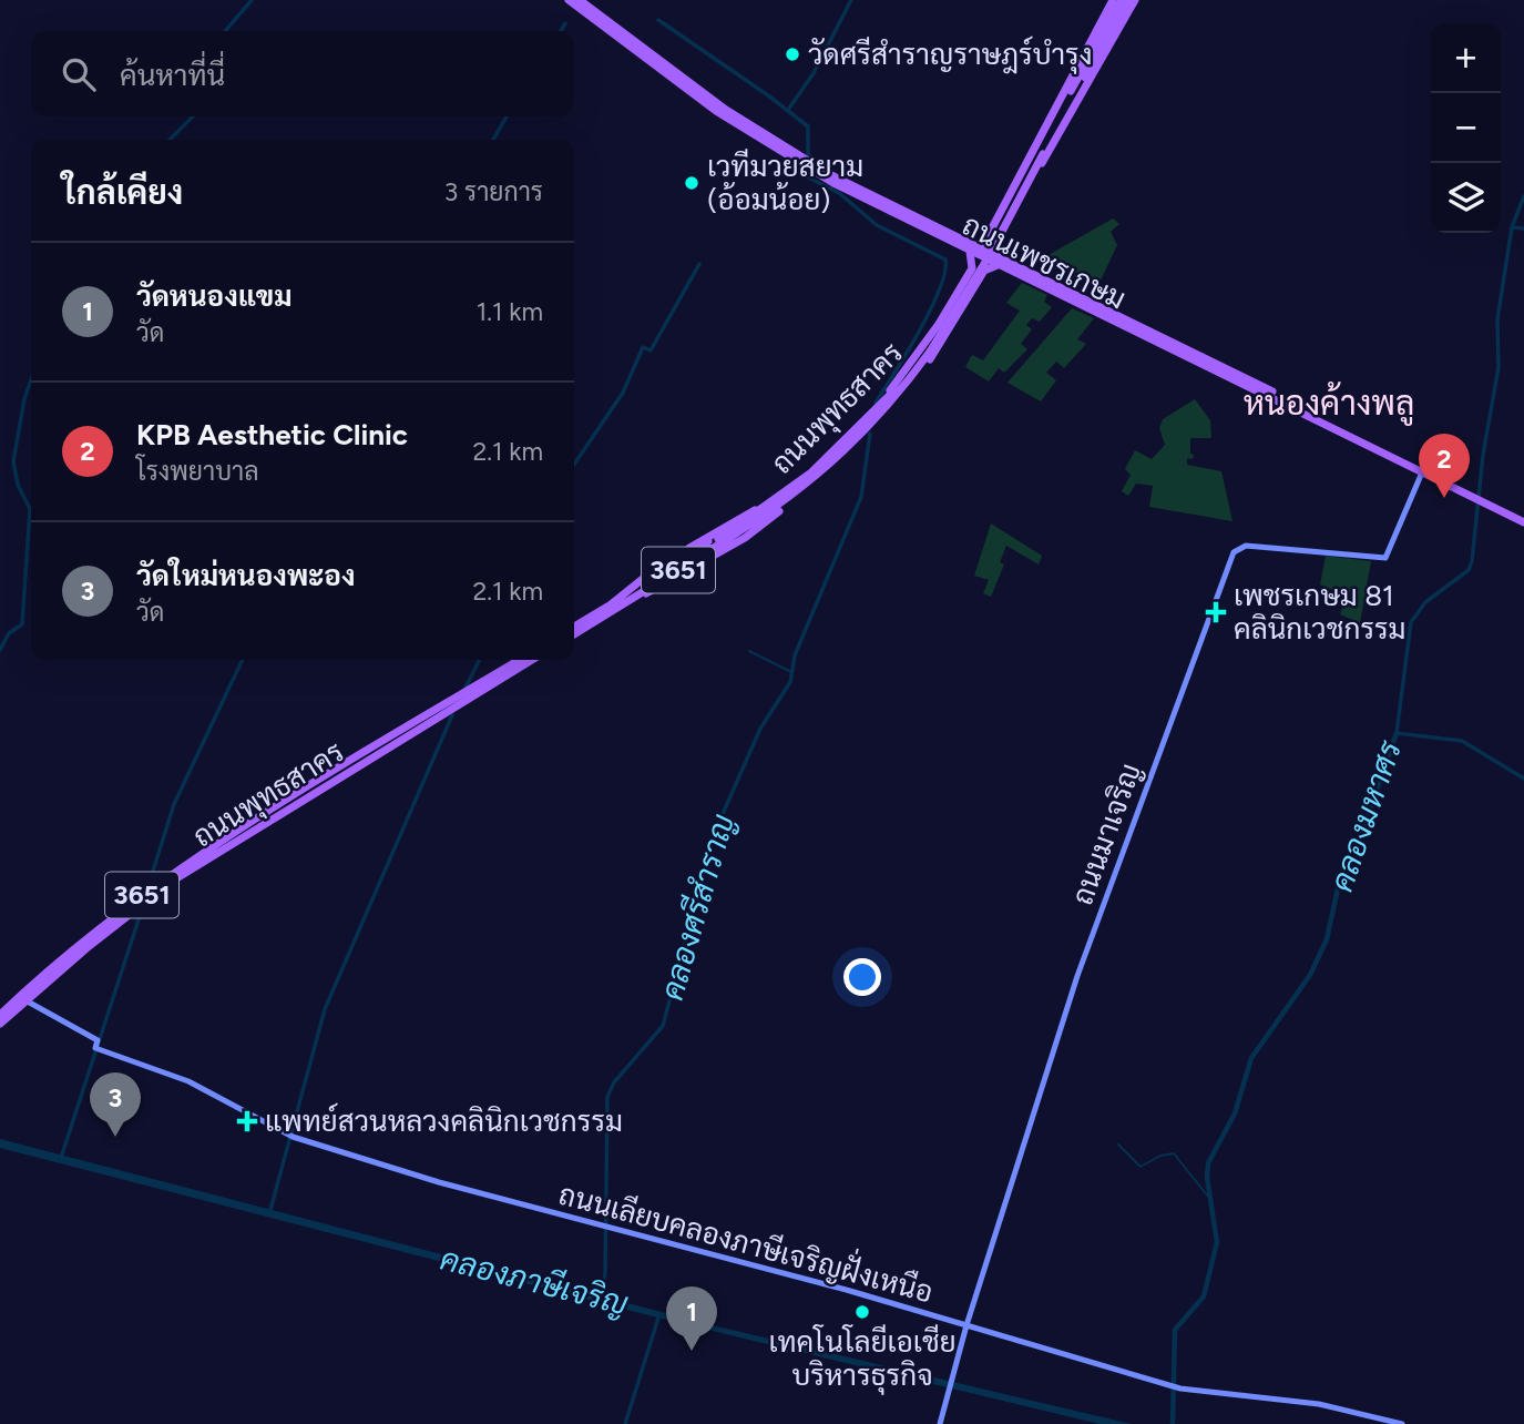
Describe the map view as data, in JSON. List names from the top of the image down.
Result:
{
  "streets": {
    "main road": [
      "ถนนเพชรเกษม",
      "ถนนพุทธสาคร",
      "3651",
      "ถนนมาเจริญ",
      "ถนนเลียบคลองภาษีเจริญฝั่งเหนือ"
    ]
  },
  "crossings": [
    ["ถนนเพชรเกษม", "ถนนมาเจริญ"],
    ["ถนนพุทธสาคร", "ถนนเลียบคลองภาษีเจริญฝั่งเหนือ"],
    ["ถนนมาเจริญ", "ถนนเลียบคลองภาษีเจริญฝั่งเหนือ"]
  ],
  "districts": ["หนองค้างพลู"],
  "water": ["คลองมหาศร", "คลองศรีสำราญ", "คลองภาษีเจริญ"],
  "places": {
    "other": ["วัดศรีสําราญราษฎร์บํารุง", "เวทีมวยสยาม (อ้อมน้อย)", "เทคโนโลยีเอเชีย บริหารธุรกิจ"],
    "health": ["เพชรเกษม 81 คลินิกเวชกรรม", "แพทย์สวนหลวงคลินิกเวชกรรม"]
  },
  "page": {
    "map_buttons": ["+", "−"],
    "search": "ค้นหาที่นี่",
    "heading": ["ใกล้เคียง", "3 รายการ"],
    "list": [
      {
        "mark": "1",
        "name": "วัดหนองแขม",
        "note": "วัด",
        "value": "1.1 km"
      },
      {
        "mark": "2",
        "name": "KPB Aesthetic Clinic",
        "note": "โรงพยาบาล",
        "value": "2.1 km"
      },
      {
        "mark": "3",
        "name": "วัดใหม่หนองพะอง",
        "note": "วัด",
        "value": "2.1 km"
      }
    ],
    "pins": ["2", "3", "1"]
  }
}
